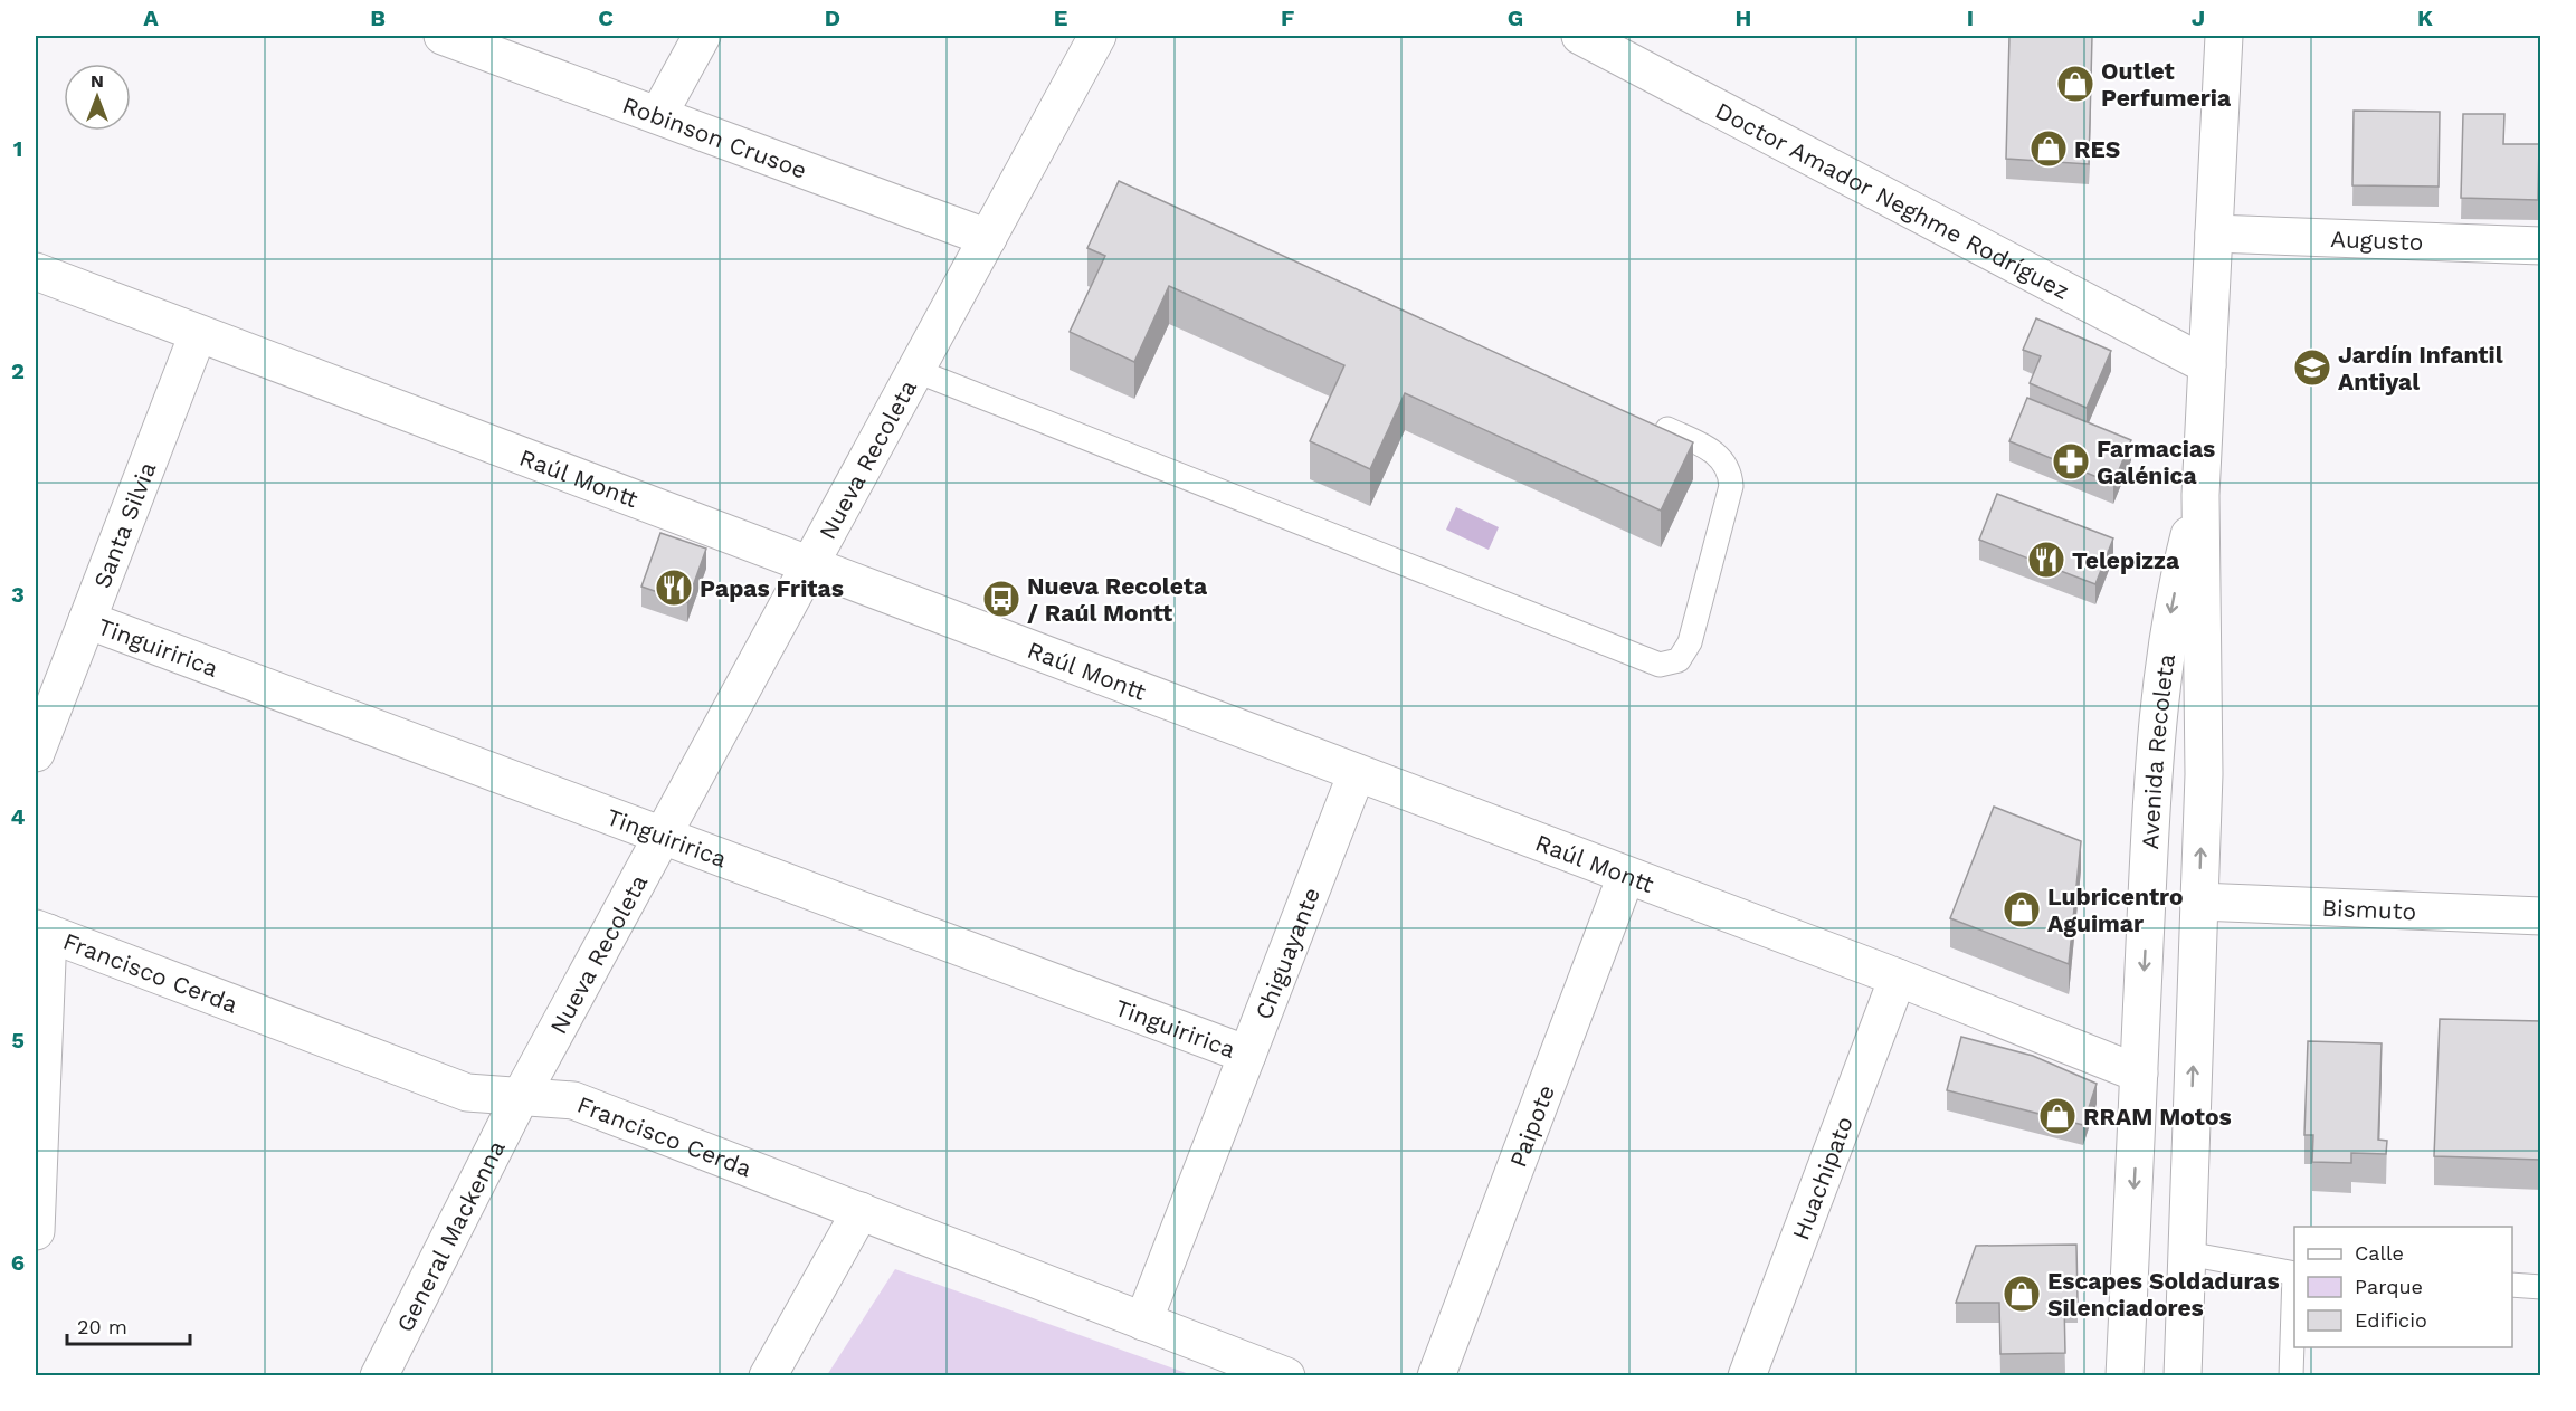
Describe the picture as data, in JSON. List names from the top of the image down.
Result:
{
  "streets": {
    "street": [
      "Robinson Crusoe",
      "Doctor Amador Neghme Rodríguez",
      "Augusto",
      "Nueva Recoleta",
      "Raúl Montt",
      "Santa Silvia",
      "Tinguiririca",
      "Avenida Recoleta",
      "Bismuto",
      "Chiguayante",
      "Francisco Cerda",
      "Paipote",
      "Huachipato",
      "General Mackenna"
    ]
  },
  "crossings": [
    ["Robinson Crusoe", "Nueva Recoleta"],
    ["Doctor Amador Neghme Rodríguez", "Avenida Recoleta"],
    ["Augusto", "Avenida Recoleta"],
    ["Nueva Recoleta", "Raúl Montt"],
    ["Nueva Recoleta", "Tinguiririca"],
    ["Nueva Recoleta", "Francisco Cerda"],
    ["Nueva Recoleta", "General Mackenna"],
    ["Raúl Montt", "Santa Silvia"],
    ["Raúl Montt", "Avenida Recoleta"],
    ["Raúl Montt", "Chiguayante"],
    ["Raúl Montt", "Paipote"],
    ["Raúl Montt", "Huachipato"],
    ["Santa Silvia", "Tinguiririca"],
    ["Tinguiririca", "Chiguayante"],
    ["Avenida Recoleta", "Bismuto"],
    ["Chiguayante", "Francisco Cerda"],
    ["Francisco Cerda", "General Mackenna"]
  ],
  "places": {
    "shop": [
      "Outlet Perfumeria",
      "RES",
      "Lubricentro Aguimar",
      "RRAM Motos",
      "Escapes Soldaduras Silenciadores"
    ],
    "school or university": ["Jardín Infantil Antiyal"],
    "pharmacy": ["Farmacias Galénica"],
    "restaurant": ["Telepizza", "Papas Fritas"],
    "bus stop": ["Nueva Recoleta / Raúl Montt"]
  },
  "legend": ["Calle", "Parque", "Edificio"],
  "scale_bar": "20 m",
  "north": "top",
  "grid": {
    "columns": [
      "A",
      "B",
      "C",
      "D",
      "E",
      "F",
      "G",
      "H",
      "I",
      "J",
      "K"
    ],
    "rows": [
      "1",
      "2",
      "3",
      "4",
      "5",
      "6"
    ]
  }
}
